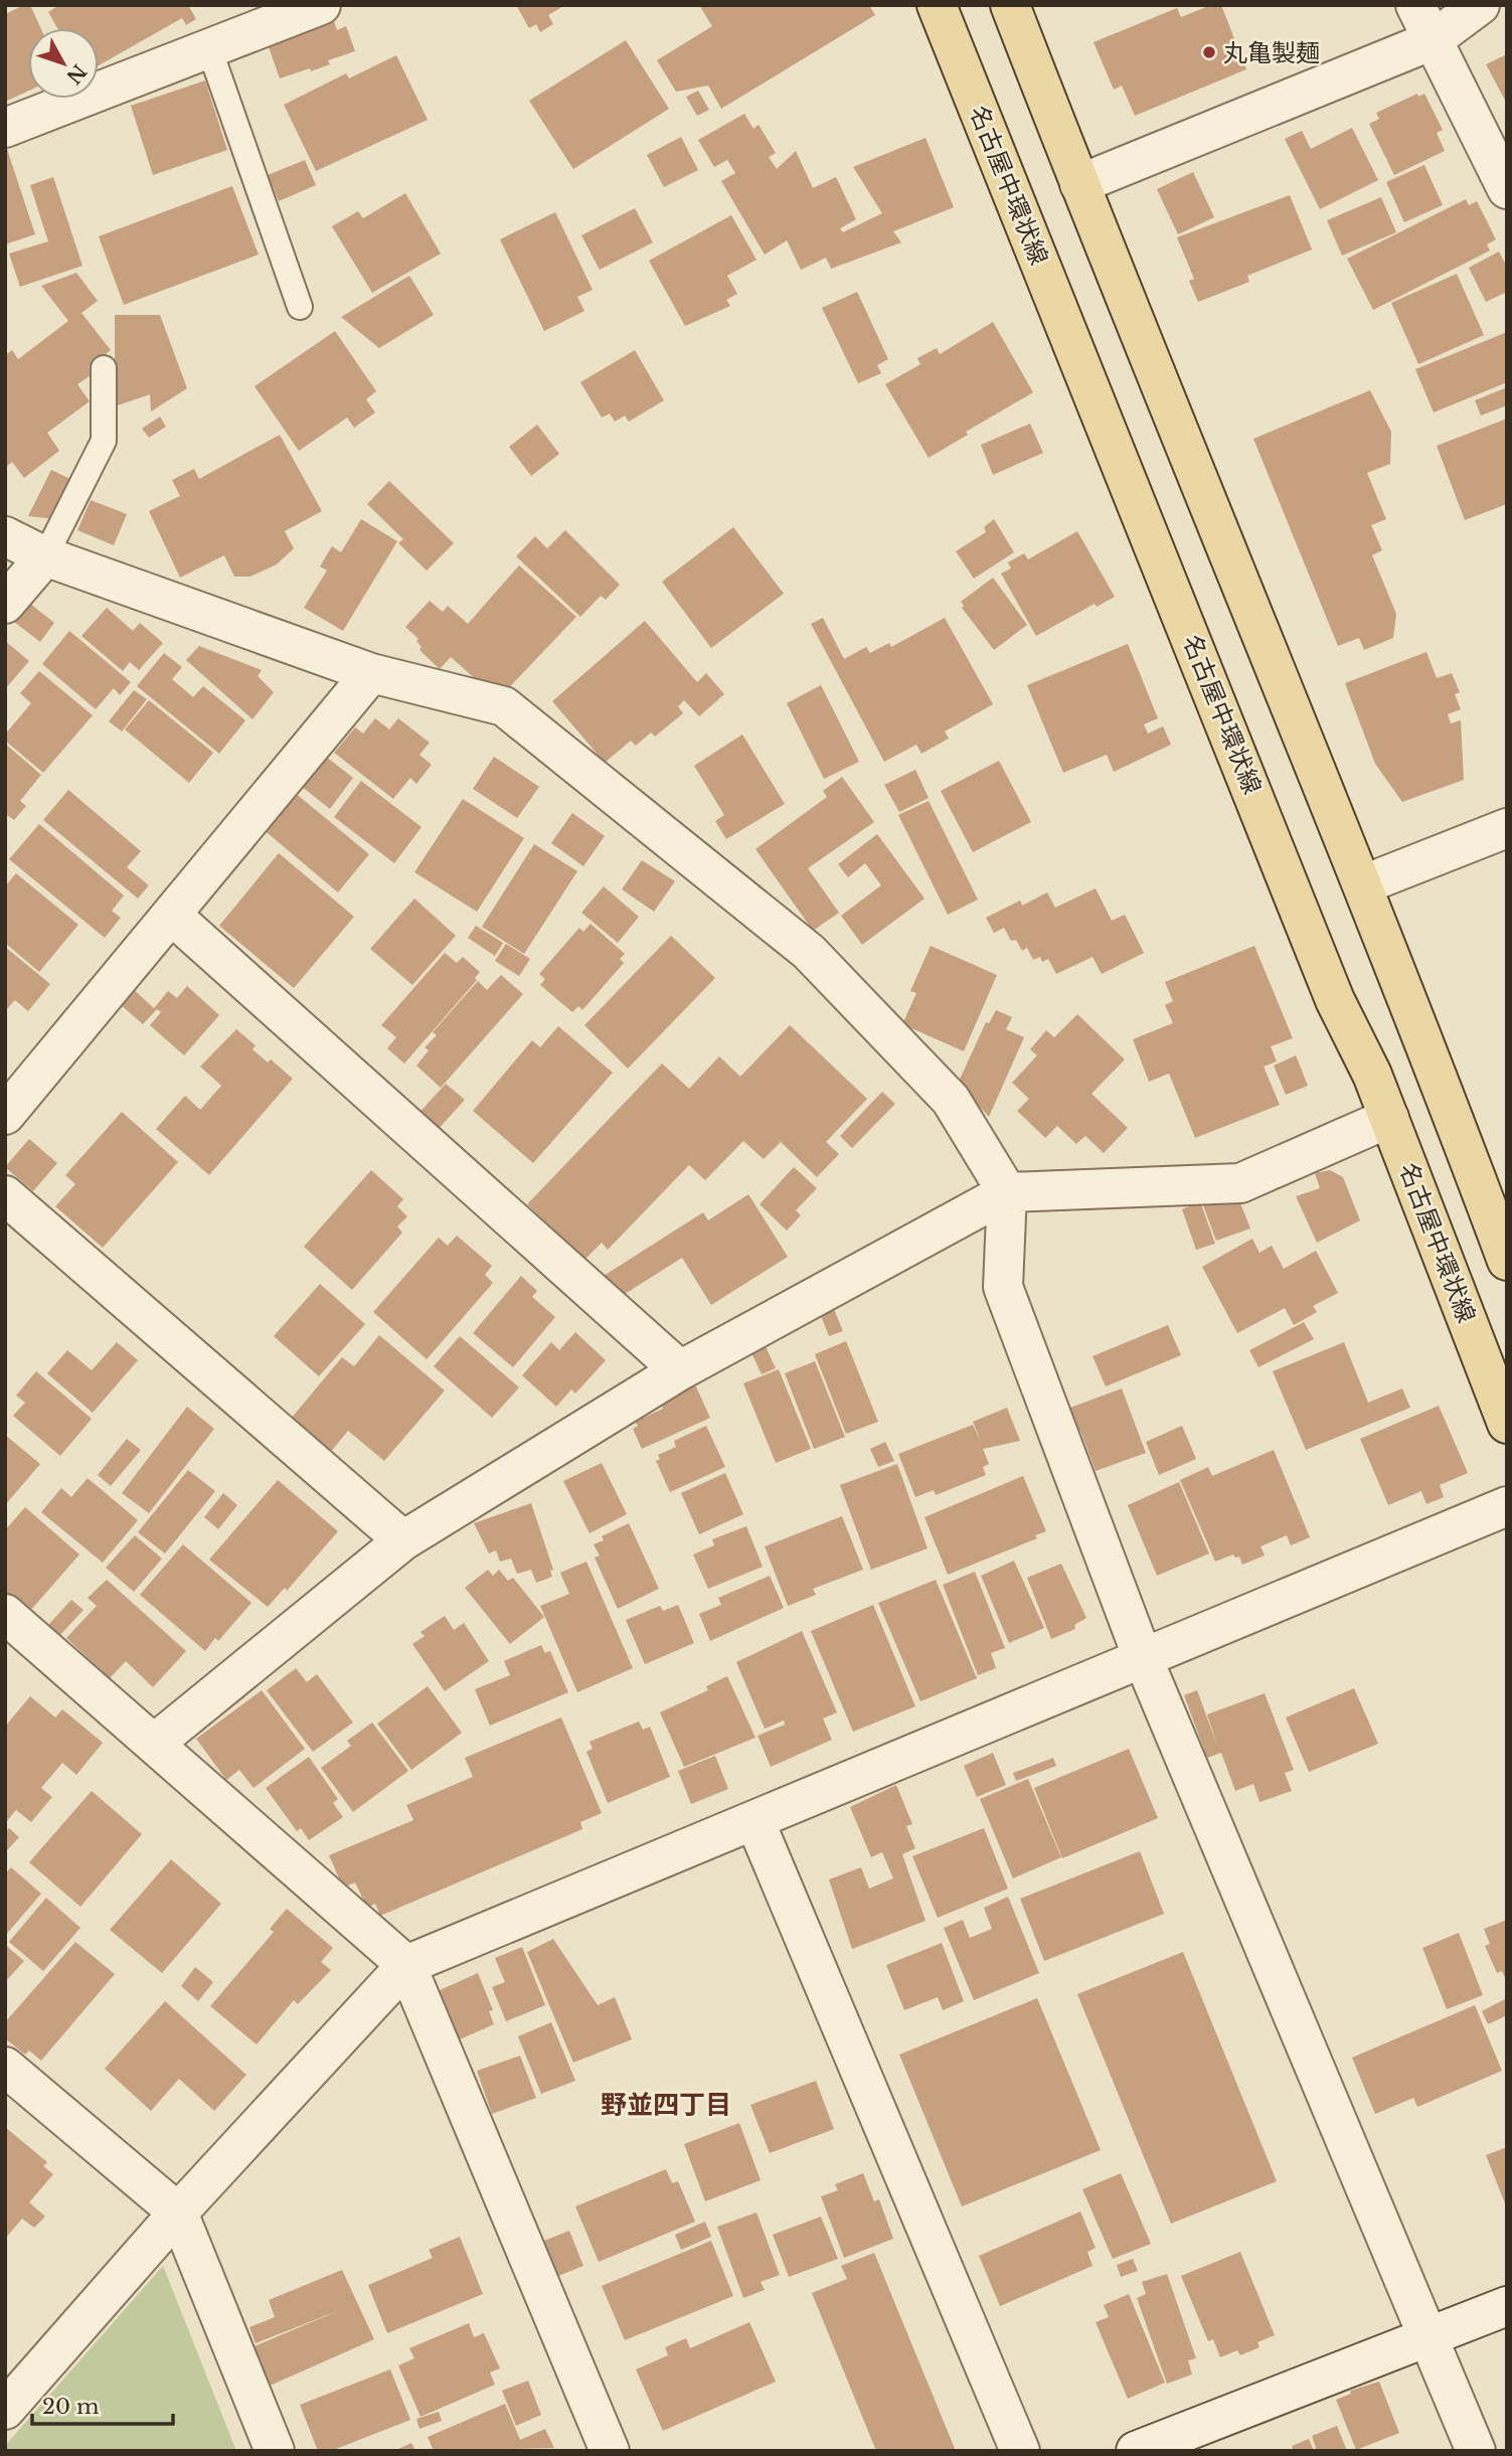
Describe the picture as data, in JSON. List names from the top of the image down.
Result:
{
  "streets": {
    "main road": ["名古屋中環状線"]
  },
  "districts": ["野並四丁目"],
  "places": ["丸亀製麺"],
  "scale_bar": "20 m",
  "north": "bottom right"
}
